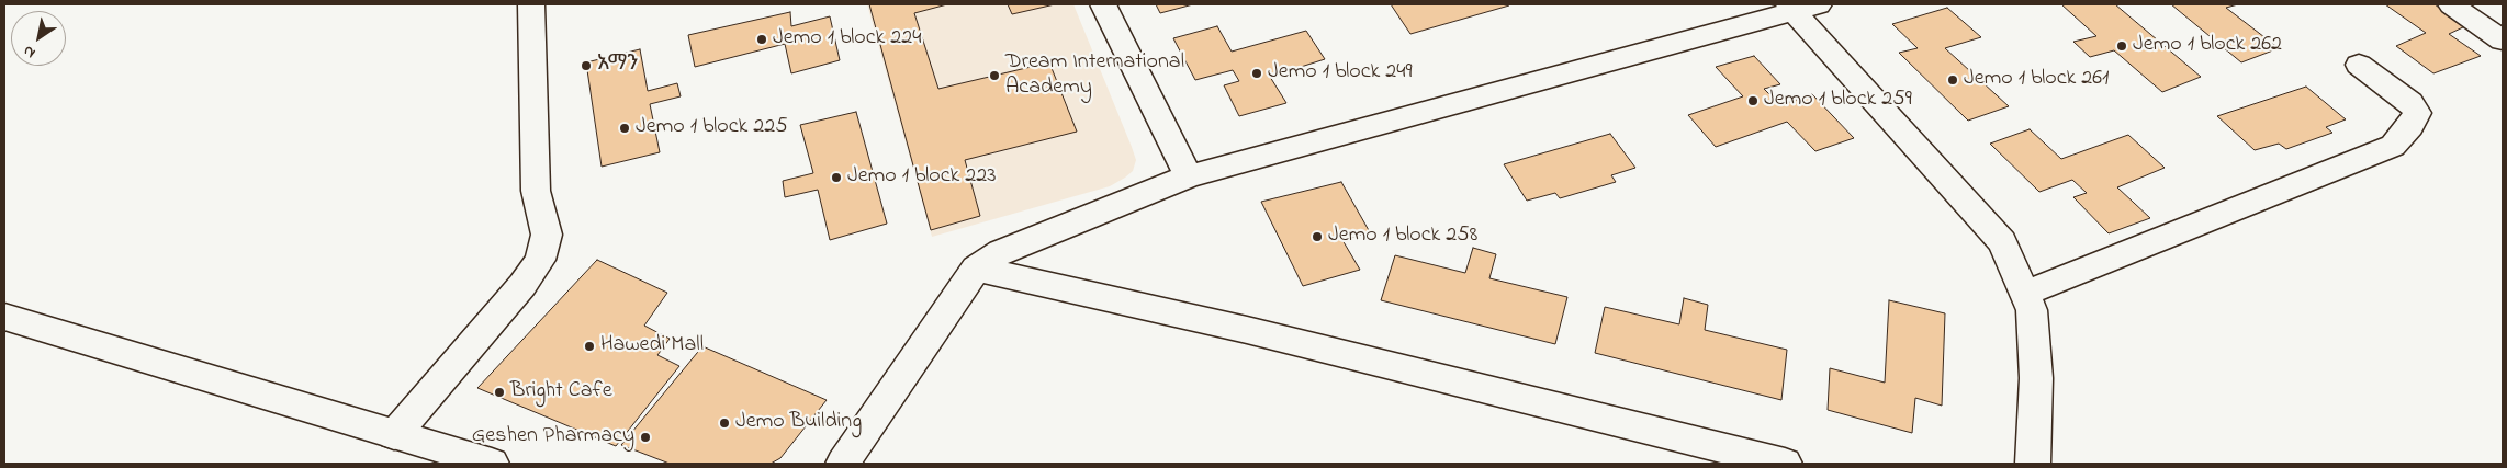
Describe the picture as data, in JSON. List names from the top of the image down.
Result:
{
  "places": [
    "Jemo 1 block 224",
    "Jemo 1 block 262",
    "አማን",
    "Jemo 1 block 249",
    "Dream International Academy",
    "Jemo 1 block 261",
    "Jemo 1 block 259",
    "Jemo 1 block 225",
    "Jemo 1 block 223",
    "Jemo 1 block 258",
    "Hawedi Mall",
    "Bright Cafe",
    "Jemo Building",
    "Geshen Pharmacy"
  ],
  "north": "bottom left"
}
